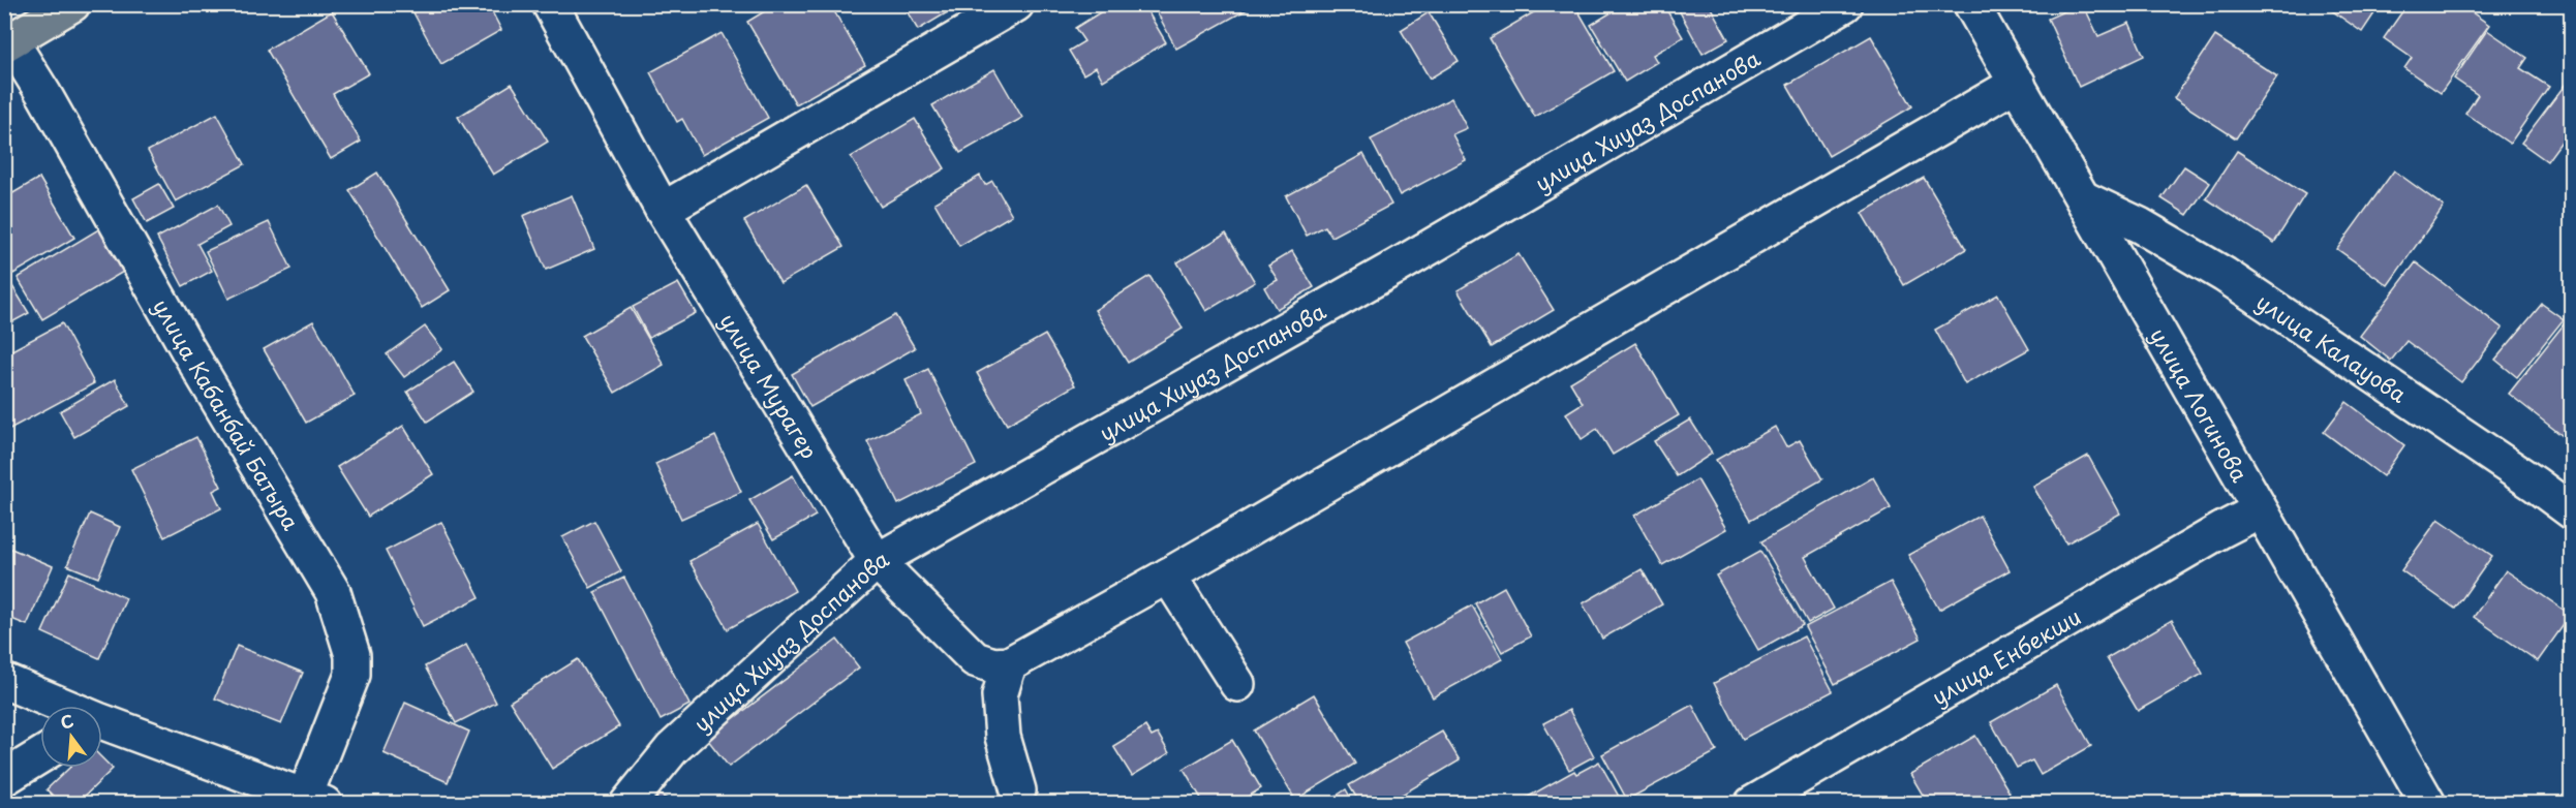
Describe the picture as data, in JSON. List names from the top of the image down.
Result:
{
  "streets": {
    "street": [
      "улица Хиуаз Доспанова",
      "улица Калауова",
      "улица Мурагер",
      "улица Логинова",
      "улица Кабанбай Батыра",
      "улица Енбекши"
    ]
  },
  "crossings": [
    ["улица Хиуаз Доспанова", "улица Мурагер"],
    ["улица Калауова", "улица Логинова"],
    ["улица Логинова", "улица Енбекши"]
  ],
  "north": "top"
}
